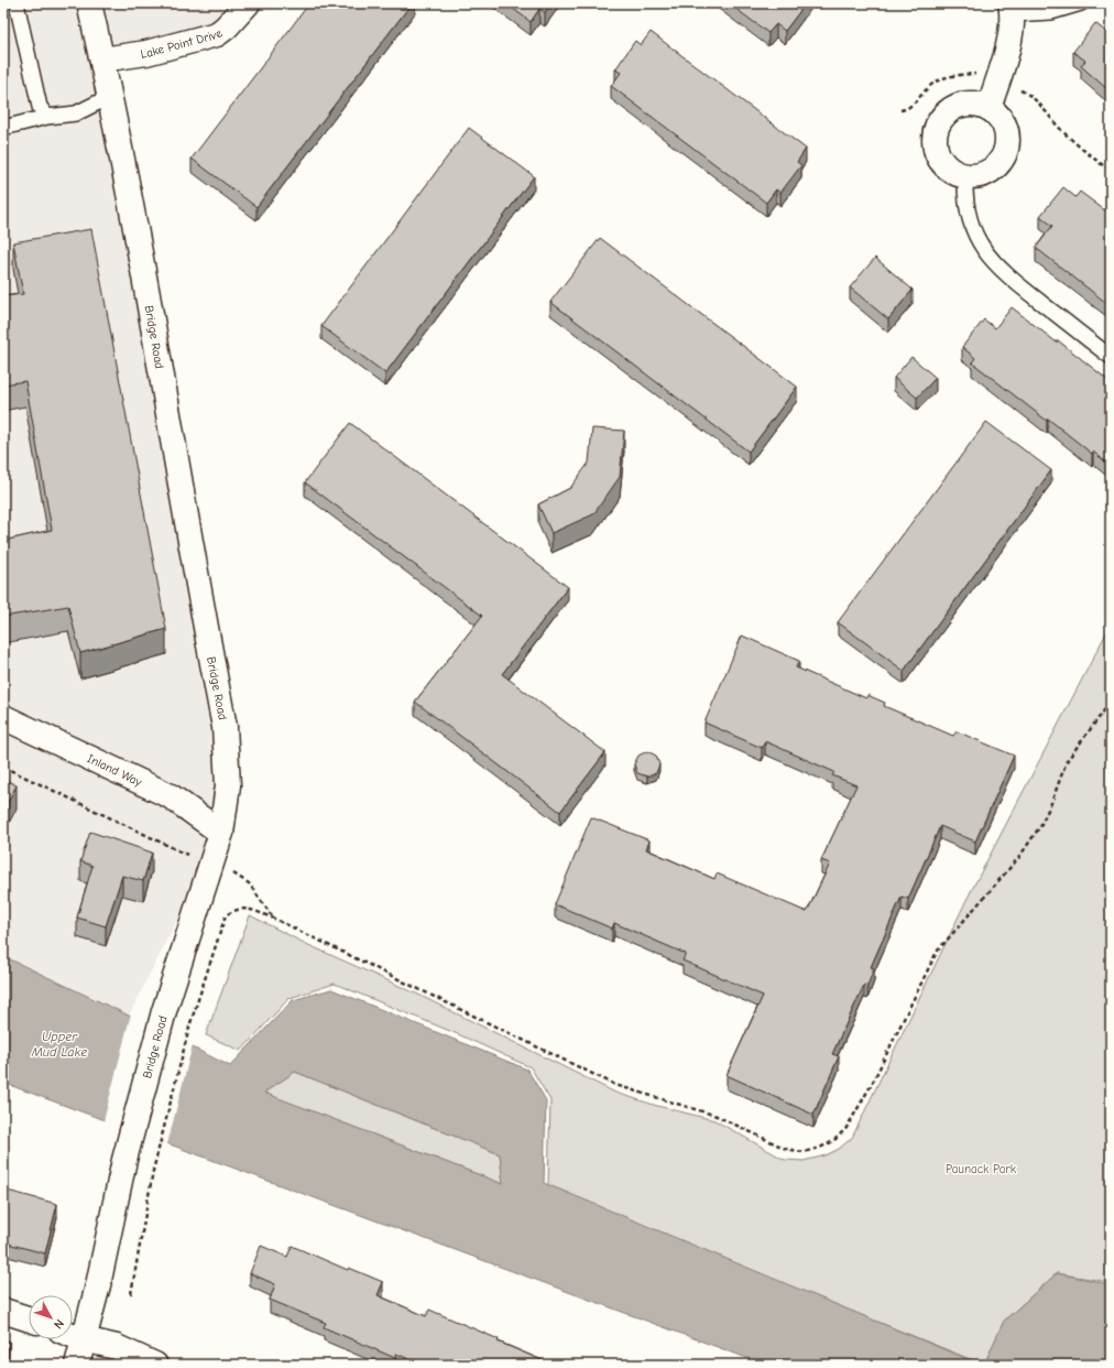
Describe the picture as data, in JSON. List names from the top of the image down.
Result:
{
  "streets": {
    "street": ["Lake Point Drive", "Bridge Road", "Inland Way"]
  },
  "crossings": [
    ["Lake Point Drive", "Bridge Road"],
    ["Bridge Road", "Inland Way"]
  ],
  "water": ["Upper Mud Lake"],
  "parks": ["Paunack Park"],
  "north": "bottom right"
}
